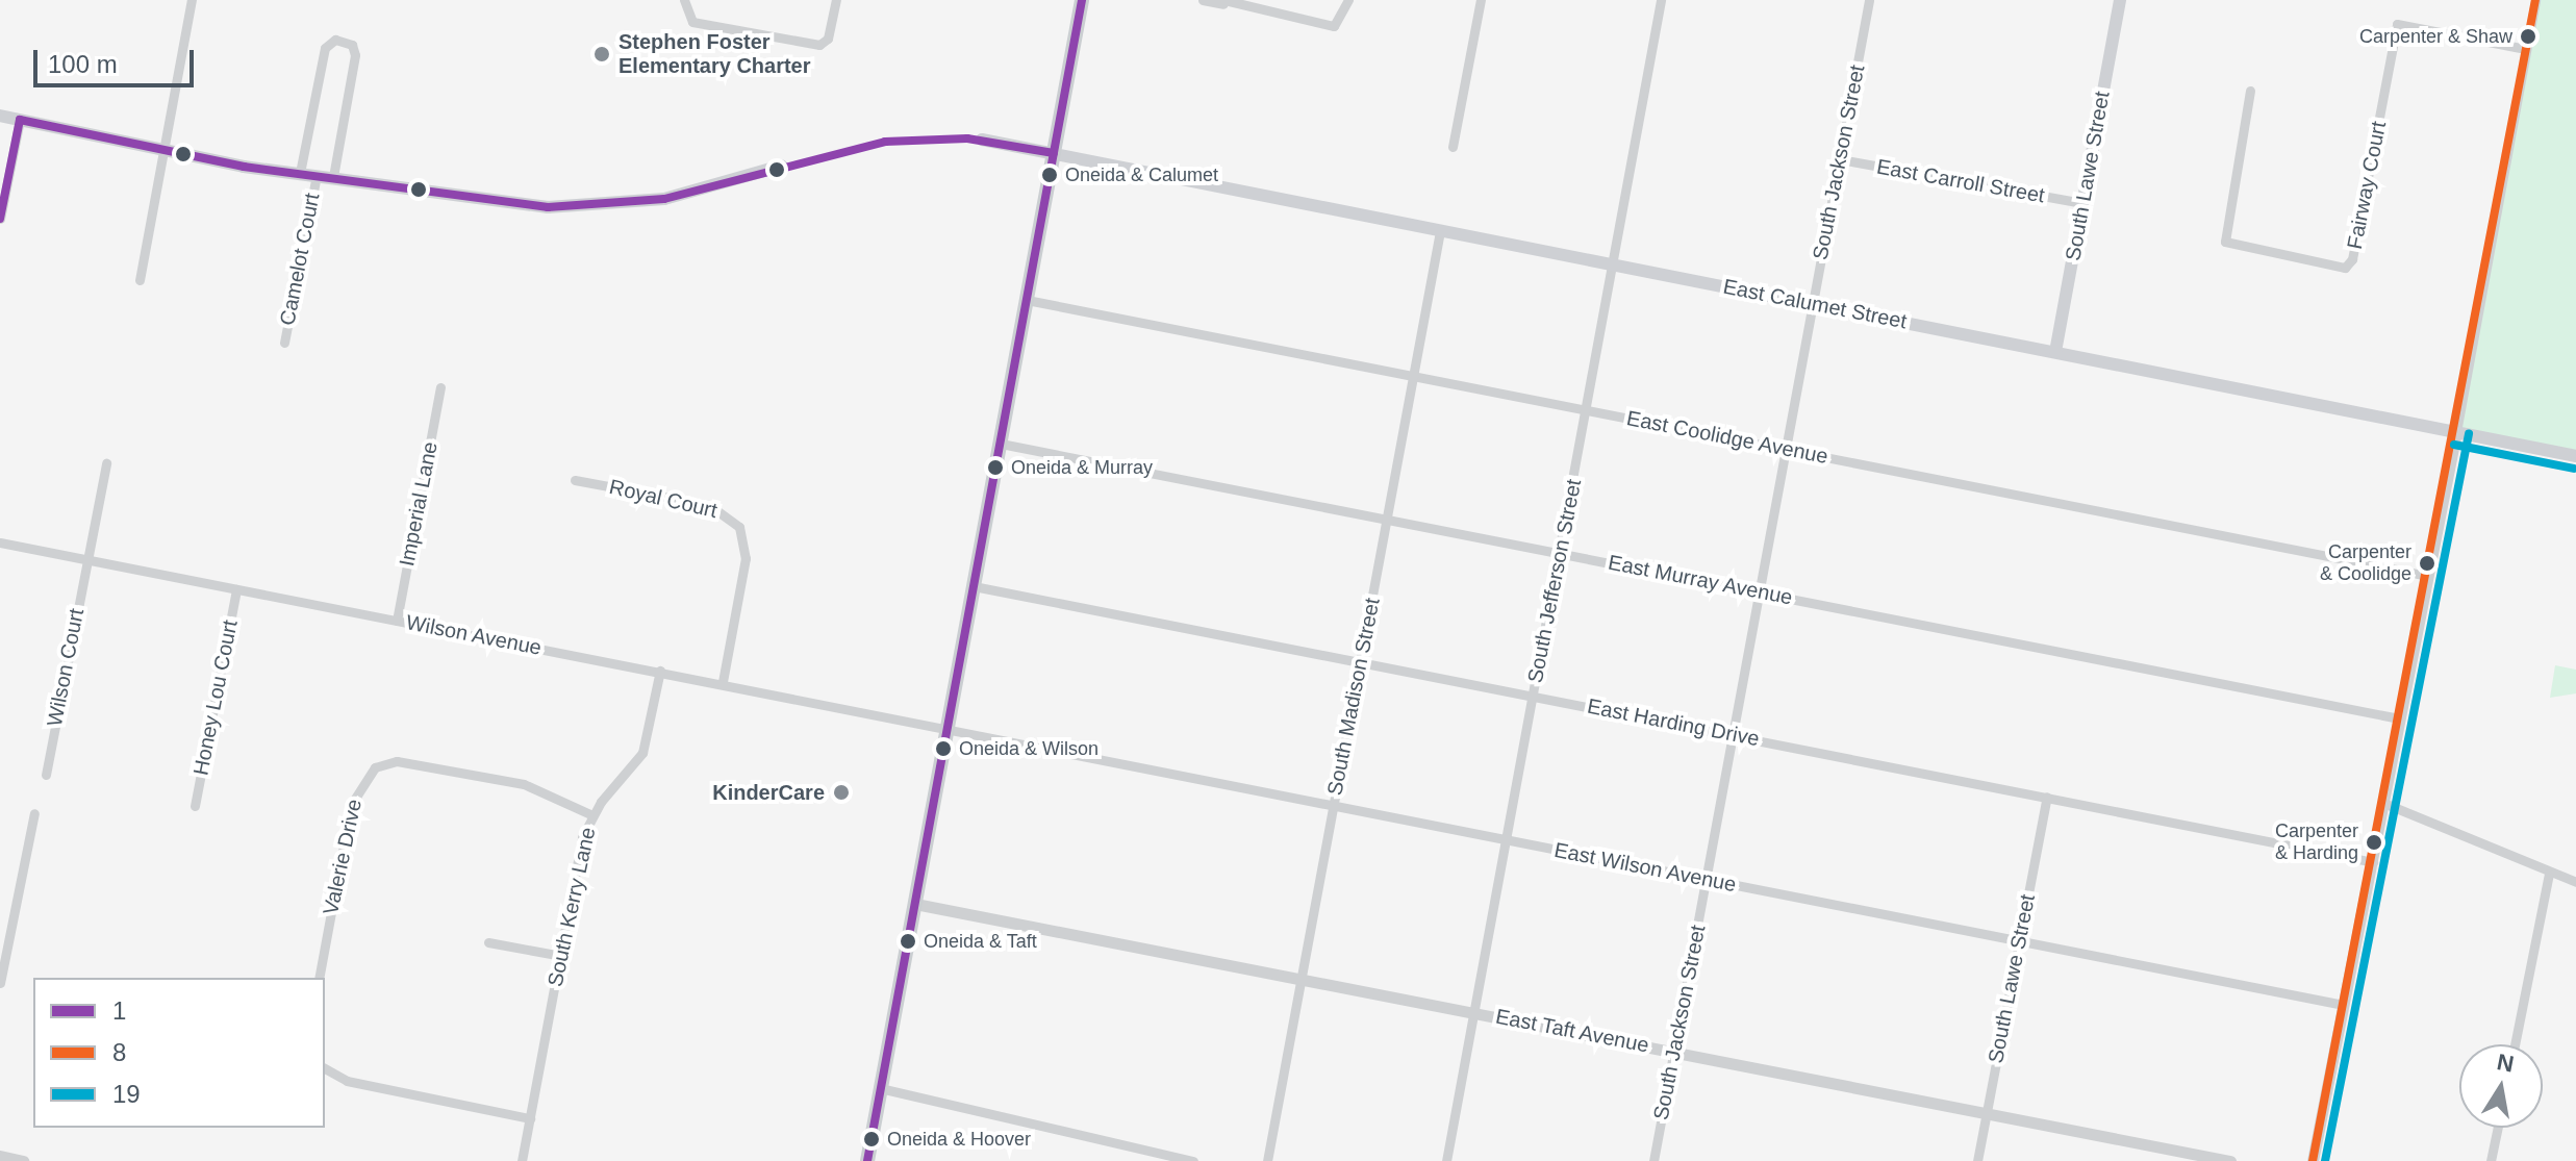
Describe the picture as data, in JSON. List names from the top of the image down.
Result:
{
  "streets": {
    "main road": ["South Lawe Street", "East Calumet Street"],
    "street": [
      "South Jackson Street",
      "East Carroll Street",
      "Fairway Court",
      "Camelot Court",
      "East Coolidge Avenue",
      "Royal Court",
      "Imperial Lane",
      "East Murray Avenue",
      "South Jefferson Street",
      "Wilson Avenue",
      "Wilson Court",
      "South Madison Street",
      "Honey Lou Court",
      "East Harding Drive",
      "Valerie Drive",
      "East Wilson Avenue",
      "South Kerry Lane",
      "East Taft Avenue"
    ]
  },
  "crossings": [
    ["South Jackson Street", "East Carroll Street"],
    ["South Jackson Street", "East Calumet Street"],
    ["South Jackson Street", "East Coolidge Avenue"],
    ["South Jackson Street", "East Murray Avenue"],
    ["South Jackson Street", "East Harding Drive"],
    ["South Jackson Street", "East Wilson Avenue"],
    ["South Jackson Street", "East Taft Avenue"],
    ["South Lawe Street", "East Carroll Street"],
    ["South Lawe Street", "East Calumet Street"],
    ["South Lawe Street", "East Harding Drive"],
    ["South Lawe Street", "East Wilson Avenue"],
    ["South Lawe Street", "East Taft Avenue"],
    ["East Calumet Street", "South Jefferson Street"],
    ["East Calumet Street", "South Madison Street"],
    ["East Coolidge Avenue", "South Jefferson Street"],
    ["East Coolidge Avenue", "South Madison Street"],
    ["Royal Court", "Wilson Avenue"],
    ["Imperial Lane", "Wilson Avenue"],
    ["East Murray Avenue", "South Jefferson Street"],
    ["East Murray Avenue", "South Madison Street"],
    ["South Jefferson Street", "East Harding Drive"],
    ["South Jefferson Street", "East Wilson Avenue"],
    ["South Jefferson Street", "East Taft Avenue"],
    ["Wilson Avenue", "Wilson Court"],
    ["Wilson Avenue", "Honey Lou Court"],
    ["Wilson Avenue", "East Wilson Avenue"],
    ["Wilson Avenue", "South Kerry Lane"],
    ["South Madison Street", "East Harding Drive"],
    ["South Madison Street", "East Wilson Avenue"],
    ["South Madison Street", "East Taft Avenue"],
    ["Valerie Drive", "South Kerry Lane"]
  ],
  "places": [
    "Carpenter & Shaw",
    "Stephen Foster Elementary Charter",
    "Oneida & Calumet",
    "Oneida & Murray",
    "Carpenter & Coolidge",
    "Oneida & Wilson",
    "KinderCare",
    "Carpenter & Harding",
    "Oneida & Taft",
    "Oneida & Hoover"
  ],
  "lines": ["transit line 1", "transit line 8", "transit line 19"],
  "legend": ["1", "8", "19"],
  "scale_bar": "100 m",
  "north": "top"
}
